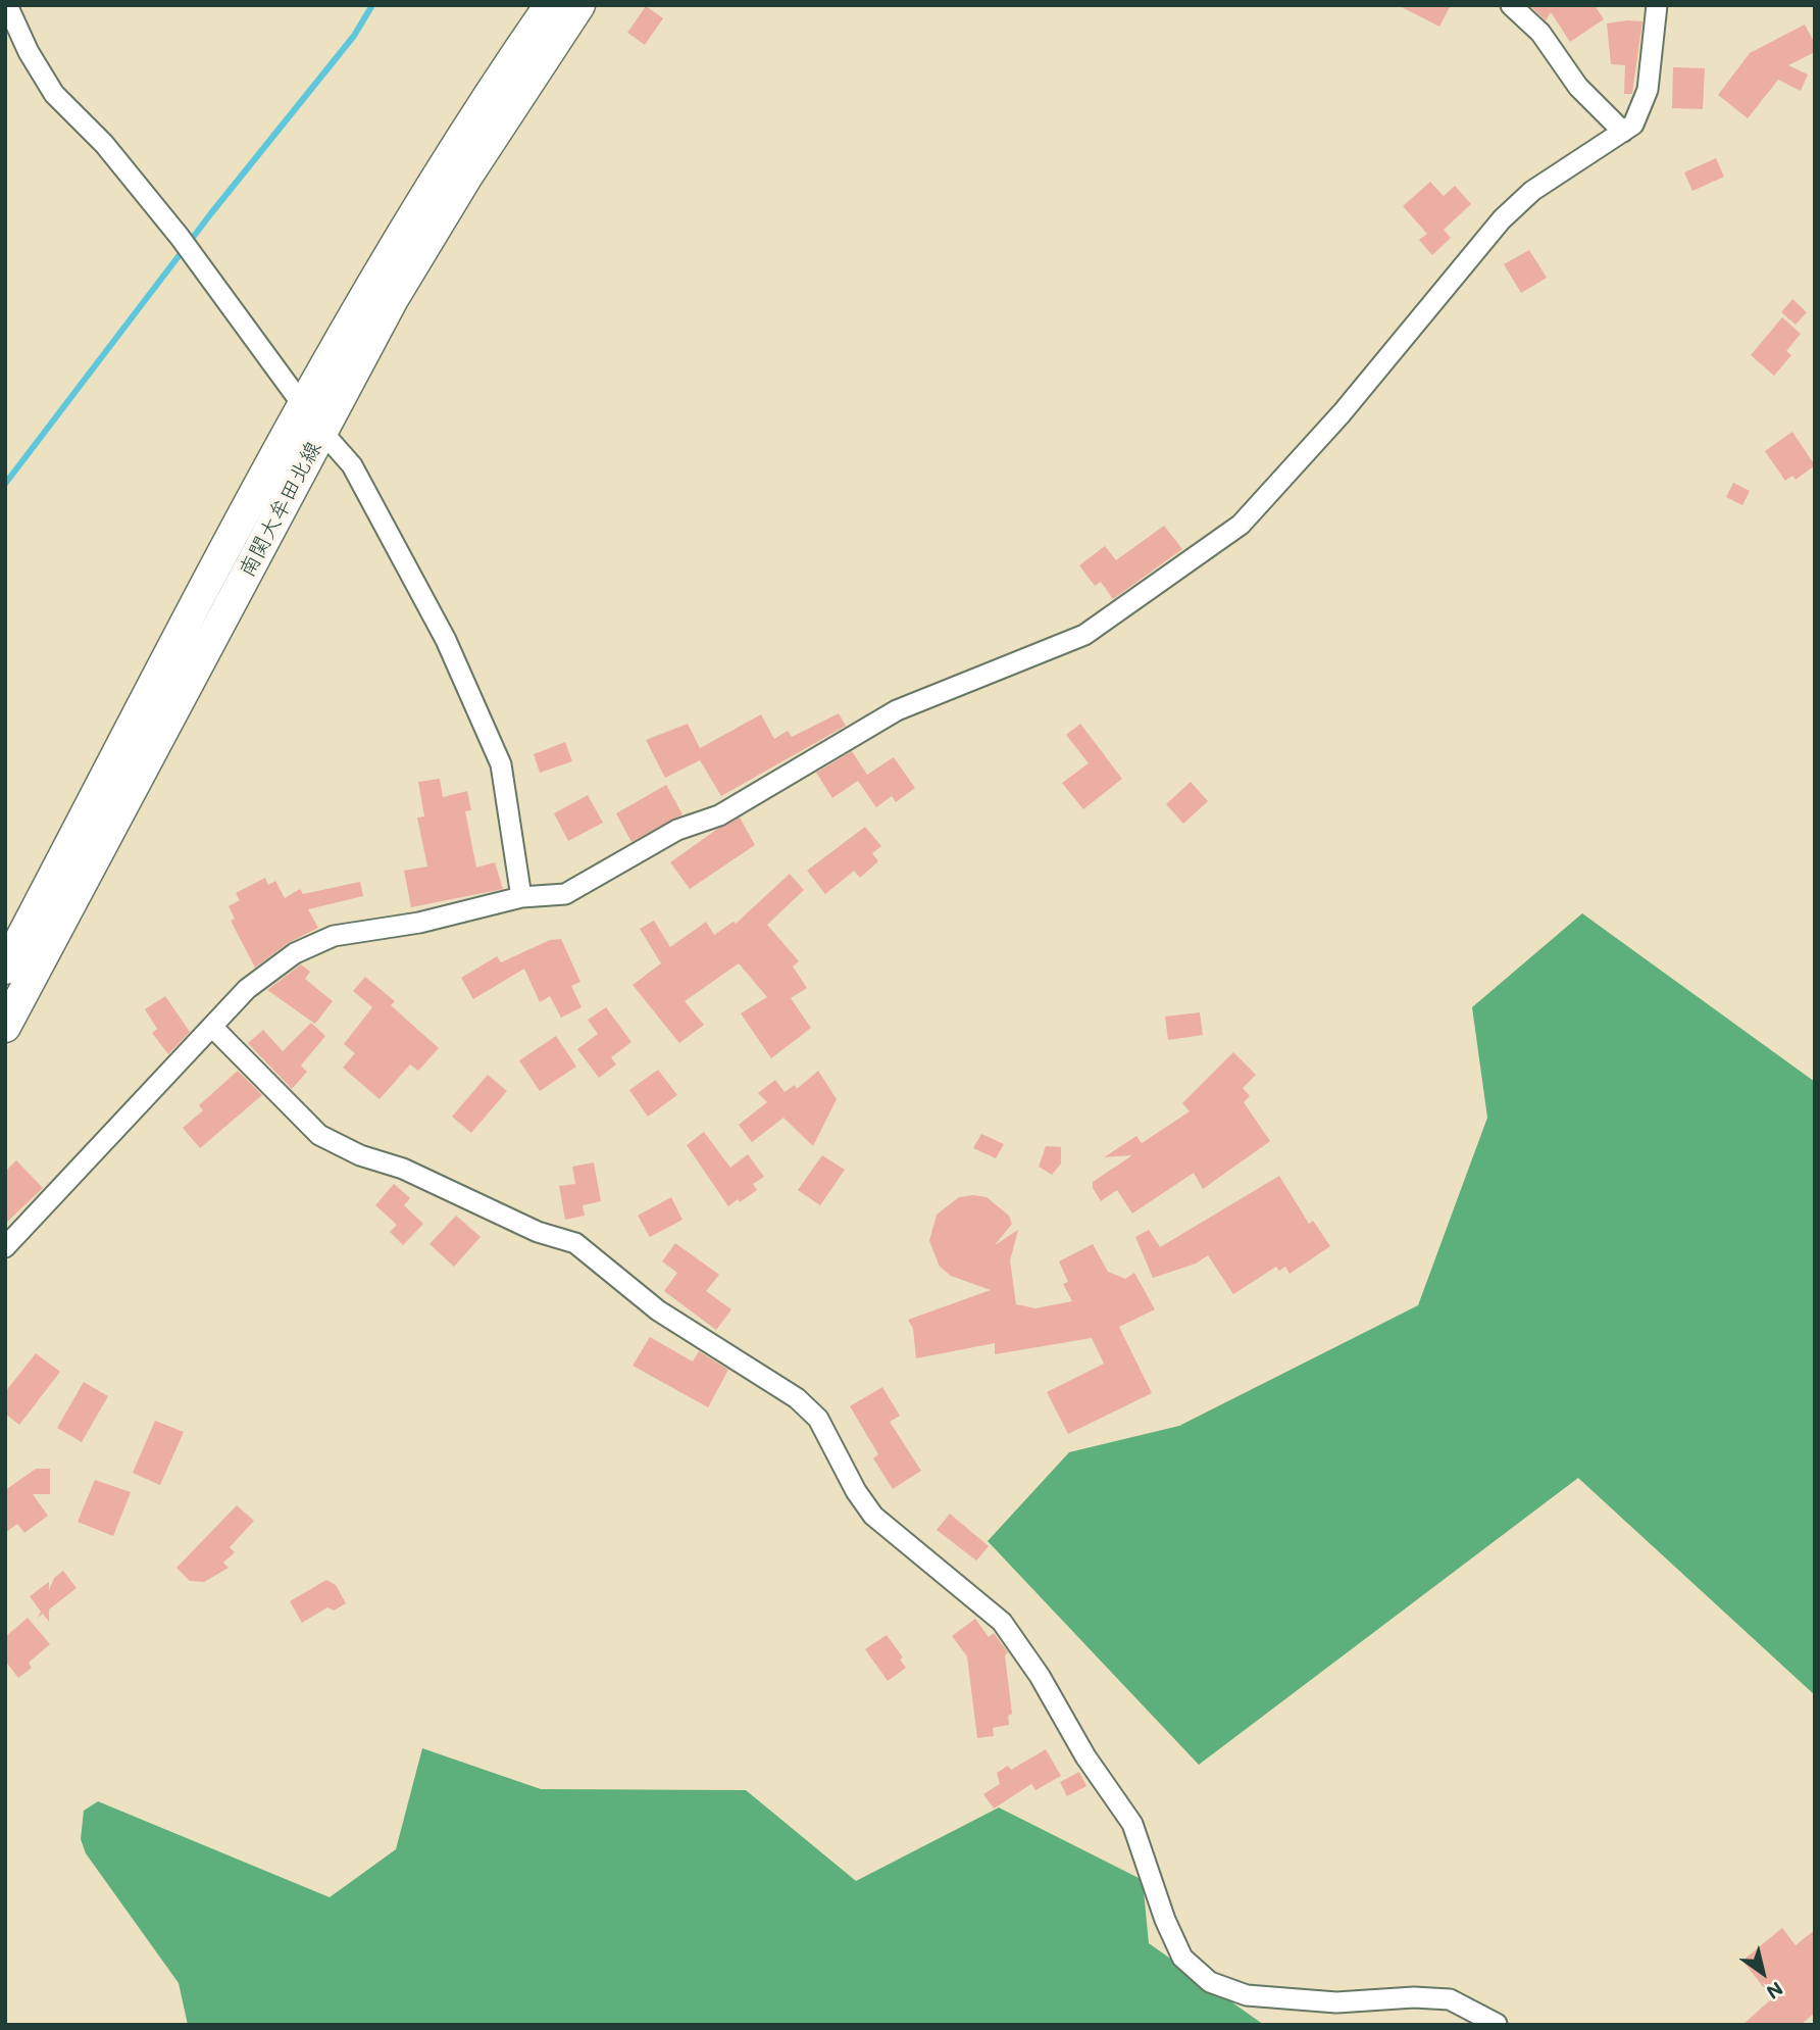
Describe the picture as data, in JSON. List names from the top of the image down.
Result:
{
  "streets": {
    "main road": ["南関大牟田北線"]
  },
  "north": "bottom right"
}
